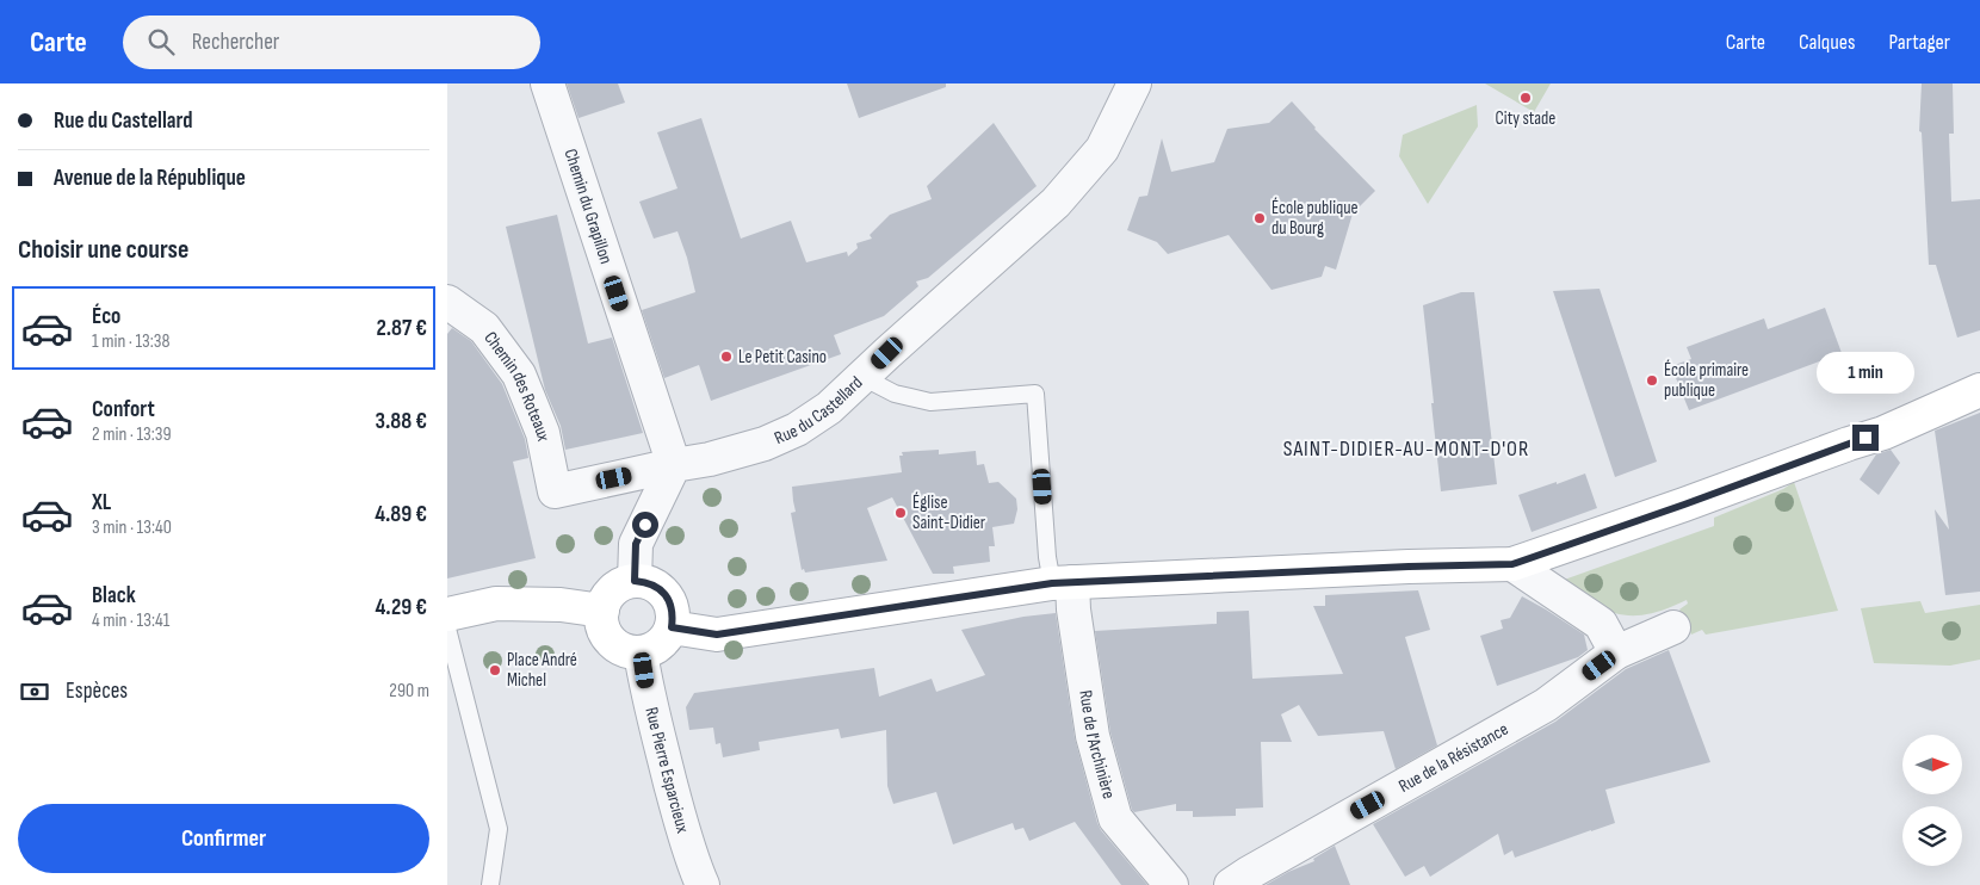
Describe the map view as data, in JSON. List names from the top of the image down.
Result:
{
  "streets": {
    "street": [
      "Chemin du Grapillon",
      "Chemin des Roteaux",
      "Rue du Castellard",
      "Rue de l'Archinière",
      "Rue de la Résistance",
      "Rue Pierre Esparcieux"
    ]
  },
  "crossings": [
    ["Chemin du Grapillon", "Rue du Castellard"],
    ["Chemin des Roteaux", "Rue du Castellard"]
  ],
  "districts": ["SAINT-DIDIER-AU-MONT-D'OR"],
  "places": [
    "City stade",
    "École publique du Bourg",
    "Le Petit Casino",
    "École primaire publique",
    "Église Saint-Didier",
    "Place André Michel"
  ],
  "north": "right",
  "page": {
    "header": "Carte",
    "search": "Rechercher",
    "nav": ["Carte", "Calques", "Partager"],
    "banner": ["Rue du Castellard", "Avenue de la République"],
    "heading": "Choisir une course",
    "list": [
      {
        "name": "Éco",
        "note": "1 min · 13:38",
        "value": "2.87 €"
      },
      {
        "name": "Confort",
        "note": "2 min · 13:39",
        "value": "3.88 €"
      },
      {
        "name": "XL",
        "note": "3 min · 13:40",
        "value": "4.89 €"
      },
      {
        "name": "Black",
        "note": "4 min · 13:41",
        "value": "4.29 €"
      }
    ],
    "bubble": "1 min",
    "pay": ["Espèces", "290 m"],
    "buttons": "Confirmer"
  }
}
